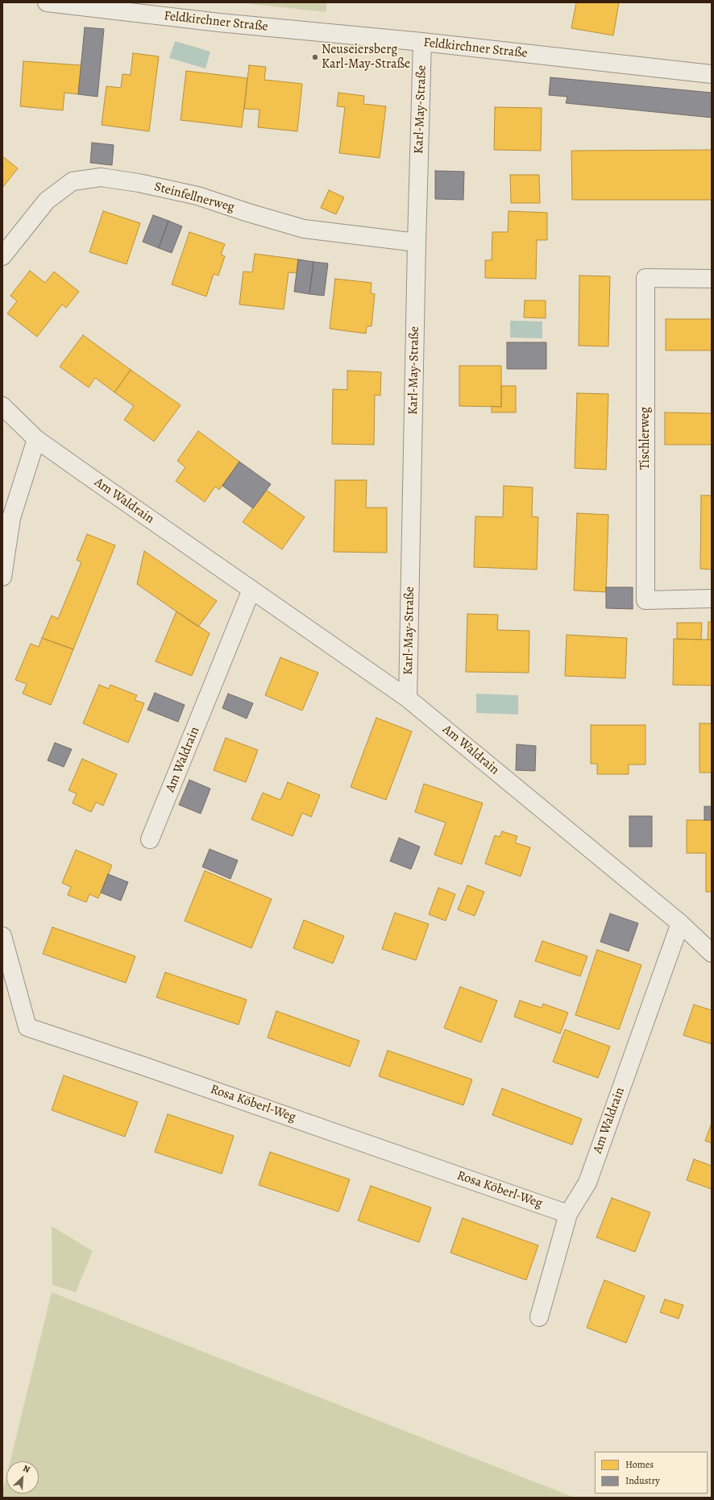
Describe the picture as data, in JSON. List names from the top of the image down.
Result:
{
  "streets": {
    "street": [
      "Feldkirchner Straße",
      "Karl-May-Straße",
      "Steinfellnerweg",
      "Tischlerweg",
      "Am Waldrain",
      "Rosa Köberl-Weg"
    ]
  },
  "crossings": [
    ["Feldkirchner Straße", "Karl-May-Straße"],
    ["Karl-May-Straße", "Steinfellnerweg"],
    ["Karl-May-Straße", "Am Waldrain"],
    ["Am Waldrain", "Rosa Köberl-Weg"]
  ],
  "places": ["Neuseiersberg Karl-May-Straße"],
  "legend": ["Homes", "Industry"],
  "north": "top right"
}
